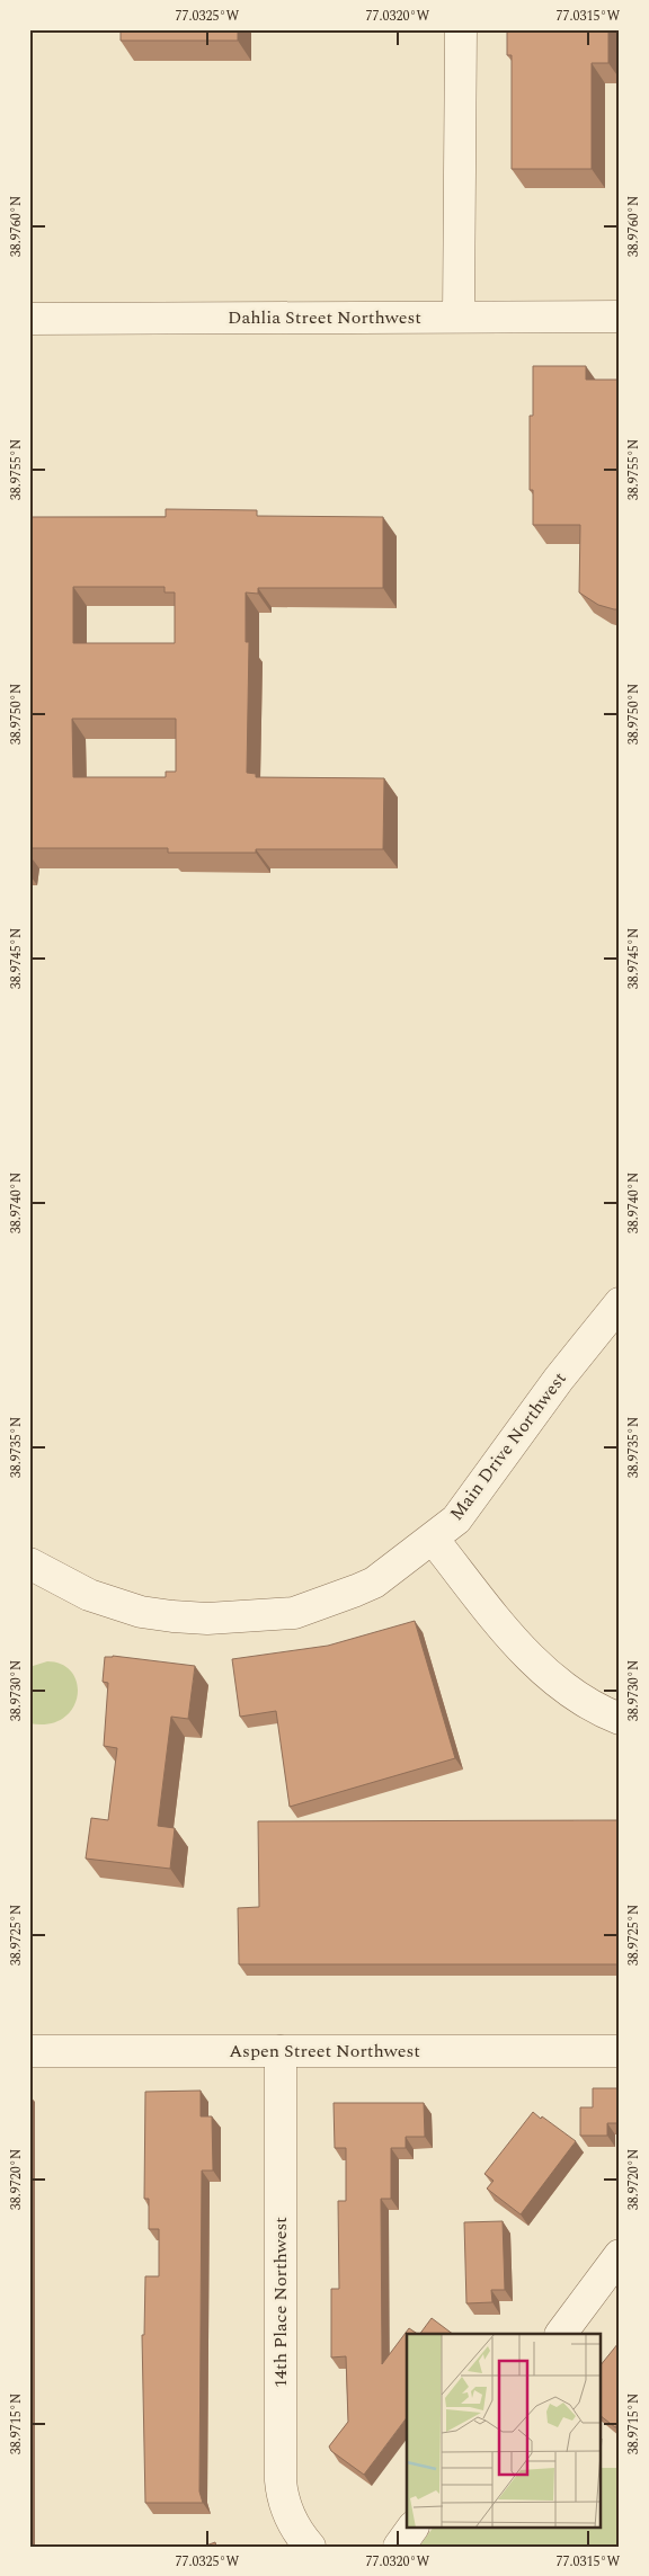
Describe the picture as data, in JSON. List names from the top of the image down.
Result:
{
  "streets": {
    "street": [
      "Dahlia Street Northwest",
      "Main Drive Northwest",
      "Aspen Street Northwest",
      "14th Place Northwest"
    ]
  },
  "crossings": [
    ["Aspen Street Northwest", "14th Place Northwest"]
  ],
  "coordinates": [
    "77.0325°W",
    "77.0320°W",
    "77.0315°W",
    "38.9760°N",
    "38.9755°N",
    "38.9750°N",
    "38.9745°N",
    "38.9740°N",
    "38.9735°N",
    "38.9730°N",
    "38.9725°N",
    "38.9720°N",
    "38.9715°N"
  ]
}
